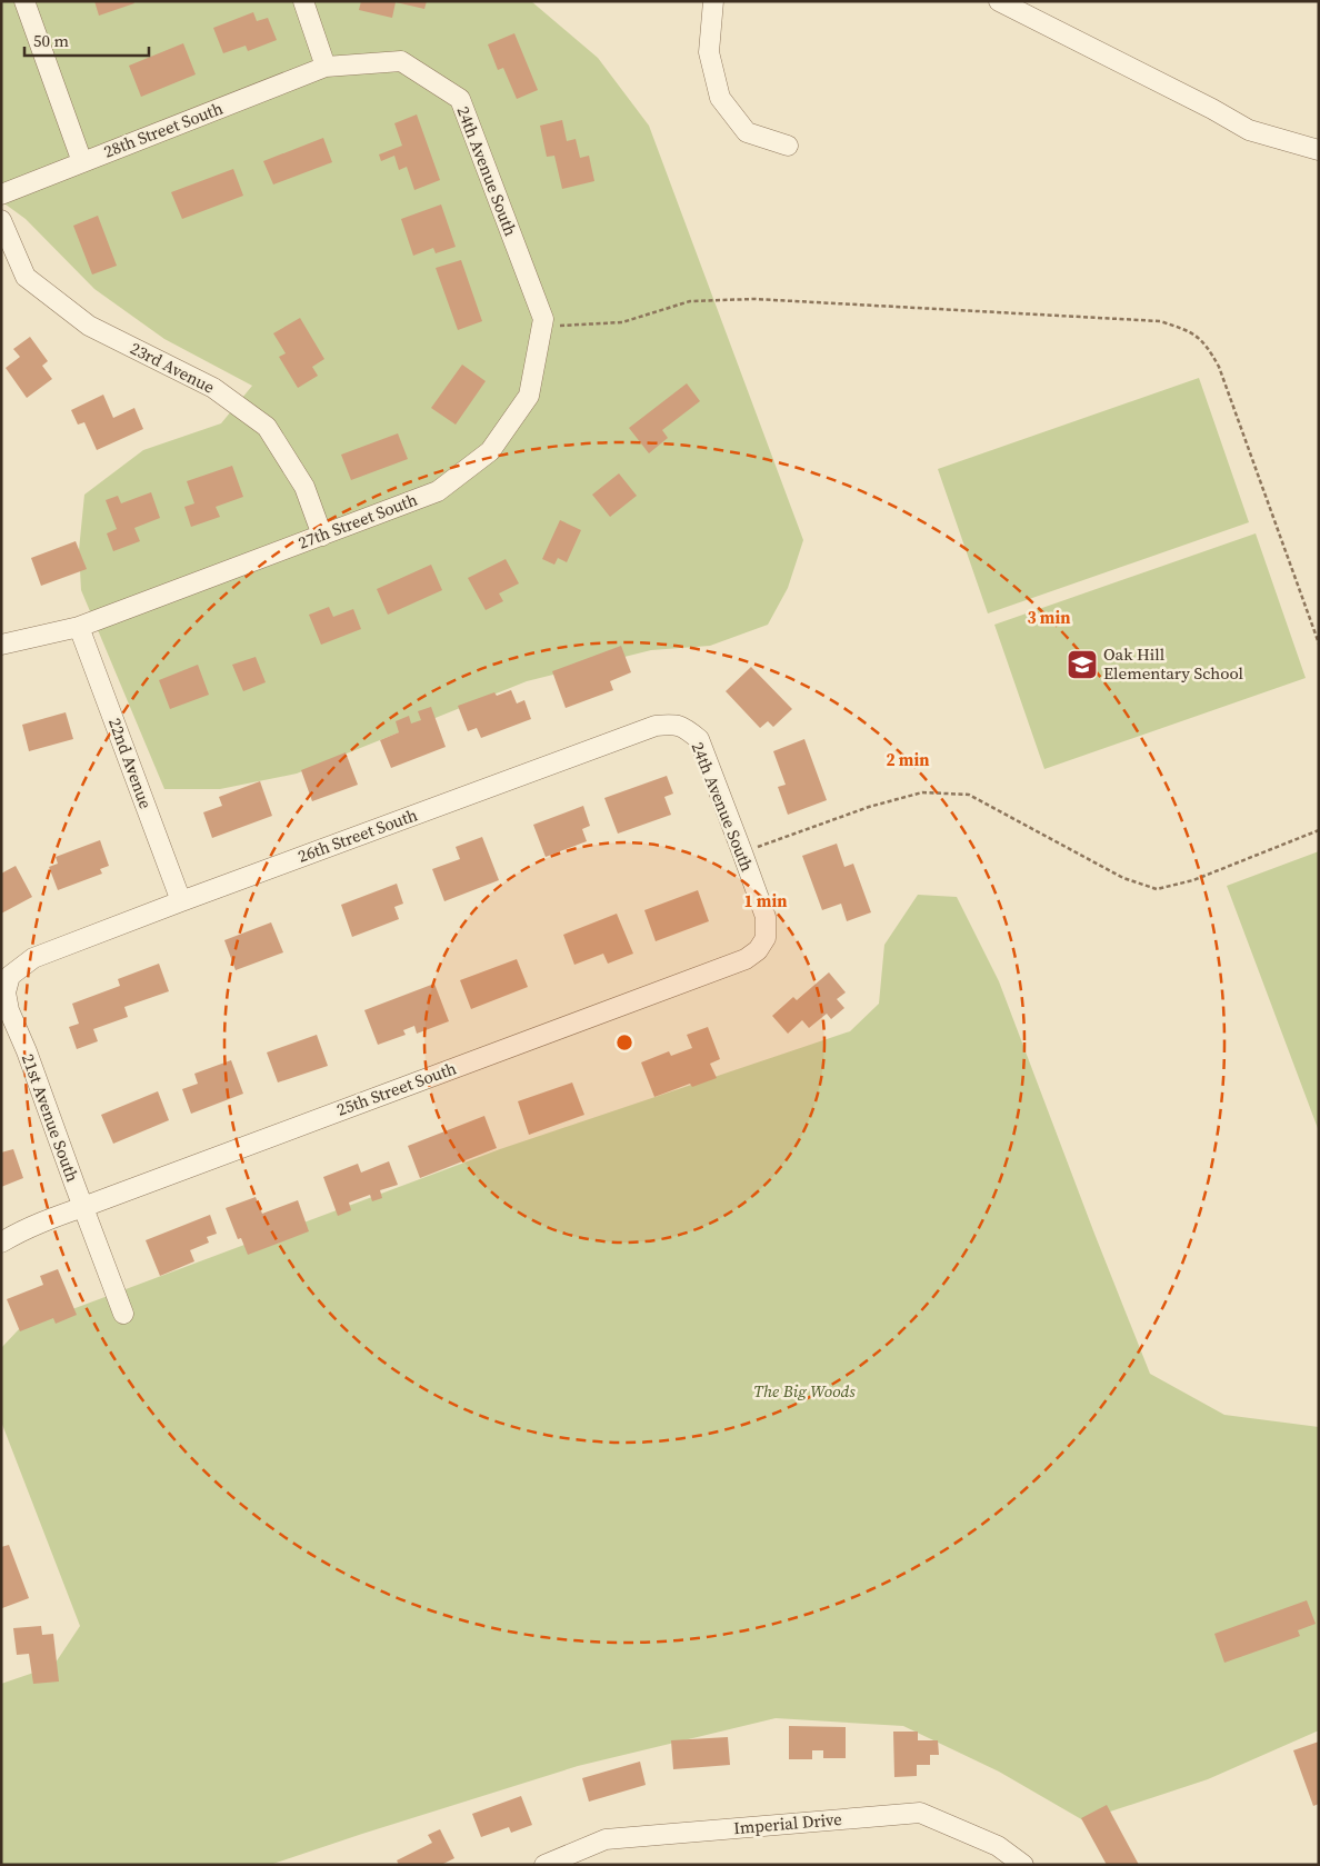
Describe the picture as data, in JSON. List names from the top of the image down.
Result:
{
  "streets": {
    "street": [
      "28th Street South",
      "24th Avenue South",
      "23rd Avenue",
      "27th Street South",
      "22nd Avenue",
      "26th Street South",
      "25th Street South",
      "21st Avenue South",
      "Imperial Drive"
    ]
  },
  "crossings": [
    ["28th Street South", "24th Avenue South"],
    ["24th Avenue South", "27th Street South"],
    ["24th Avenue South", "26th Street South"],
    ["24th Avenue South", "25th Street South"],
    ["23rd Avenue", "27th Street South"],
    ["27th Street South", "22nd Avenue"],
    ["22nd Avenue", "26th Street South"],
    ["26th Street South", "21st Avenue South"],
    ["25th Street South", "21st Avenue South"]
  ],
  "parks": ["The Big Woods"],
  "places": {
    "school or university": ["Oak Hill Elementary School"]
  },
  "scale_bar": "50 m",
  "rings": ["3 min", "2 min", "1 min"]
}
